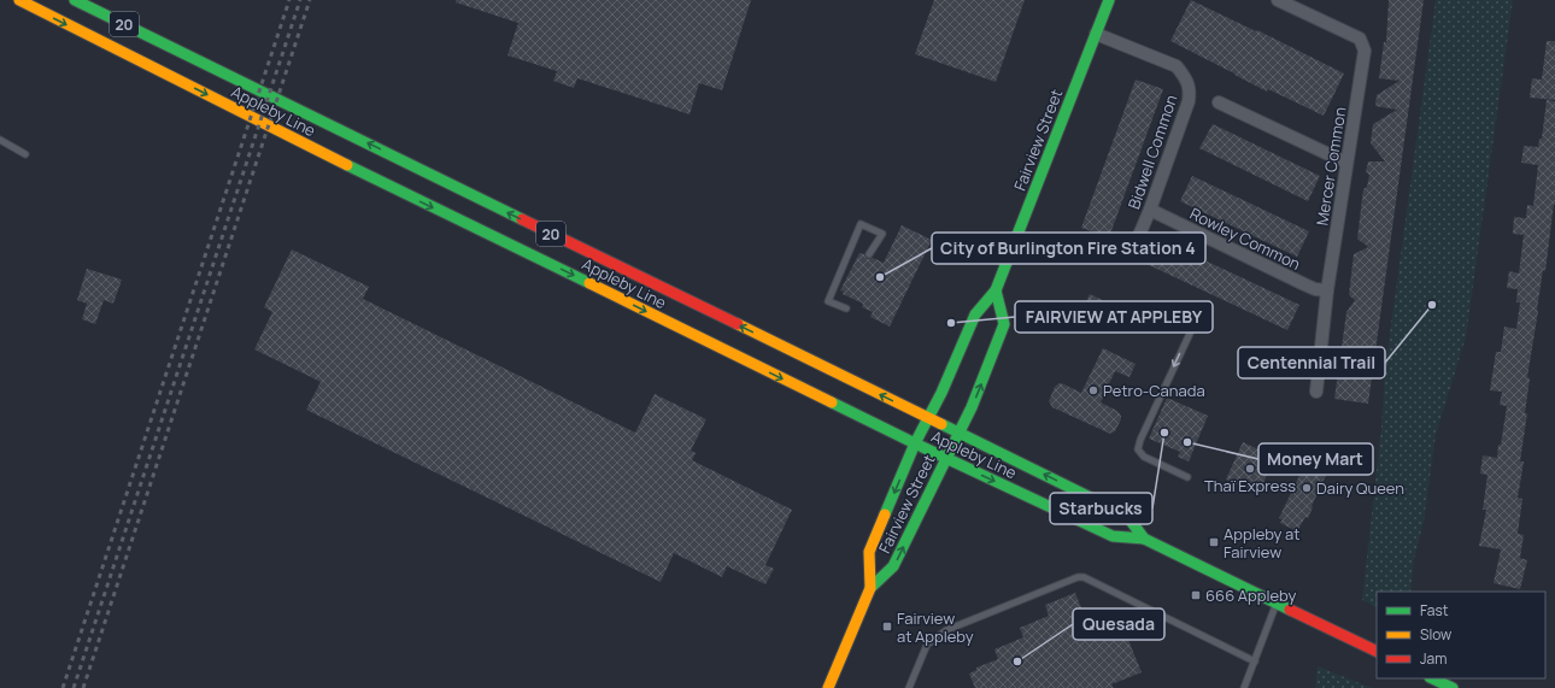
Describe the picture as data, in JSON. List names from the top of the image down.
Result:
{
  "streets": {
    "main road": ["20", "Appleby Line", "Fairview Street"],
    "street": ["Bidwell Common", "Mercer Common", "Rowley Common"]
  },
  "crossings": [
    ["Appleby Line", "Fairview Street"],
    ["Fairview Street", "Bidwell Common"],
    ["Bidwell Common", "Rowley Common"],
    ["Mercer Common", "Rowley Common"]
  ],
  "places": {
    "other": [
      "City of Burlington Fire Station 4",
      "Centennial Trail",
      "FAIRVIEW AT APPLEBY",
      "Petro-Canada",
      "Starbucks",
      "Money Mart",
      "Thaï Express",
      "Dairy Queen",
      "Quesada"
    ],
    "transit": ["Appleby at Fairview", "666 Appleby", "Fairview at Appleby"]
  },
  "legend": ["Fast", "Slow", "Jam"]
}
